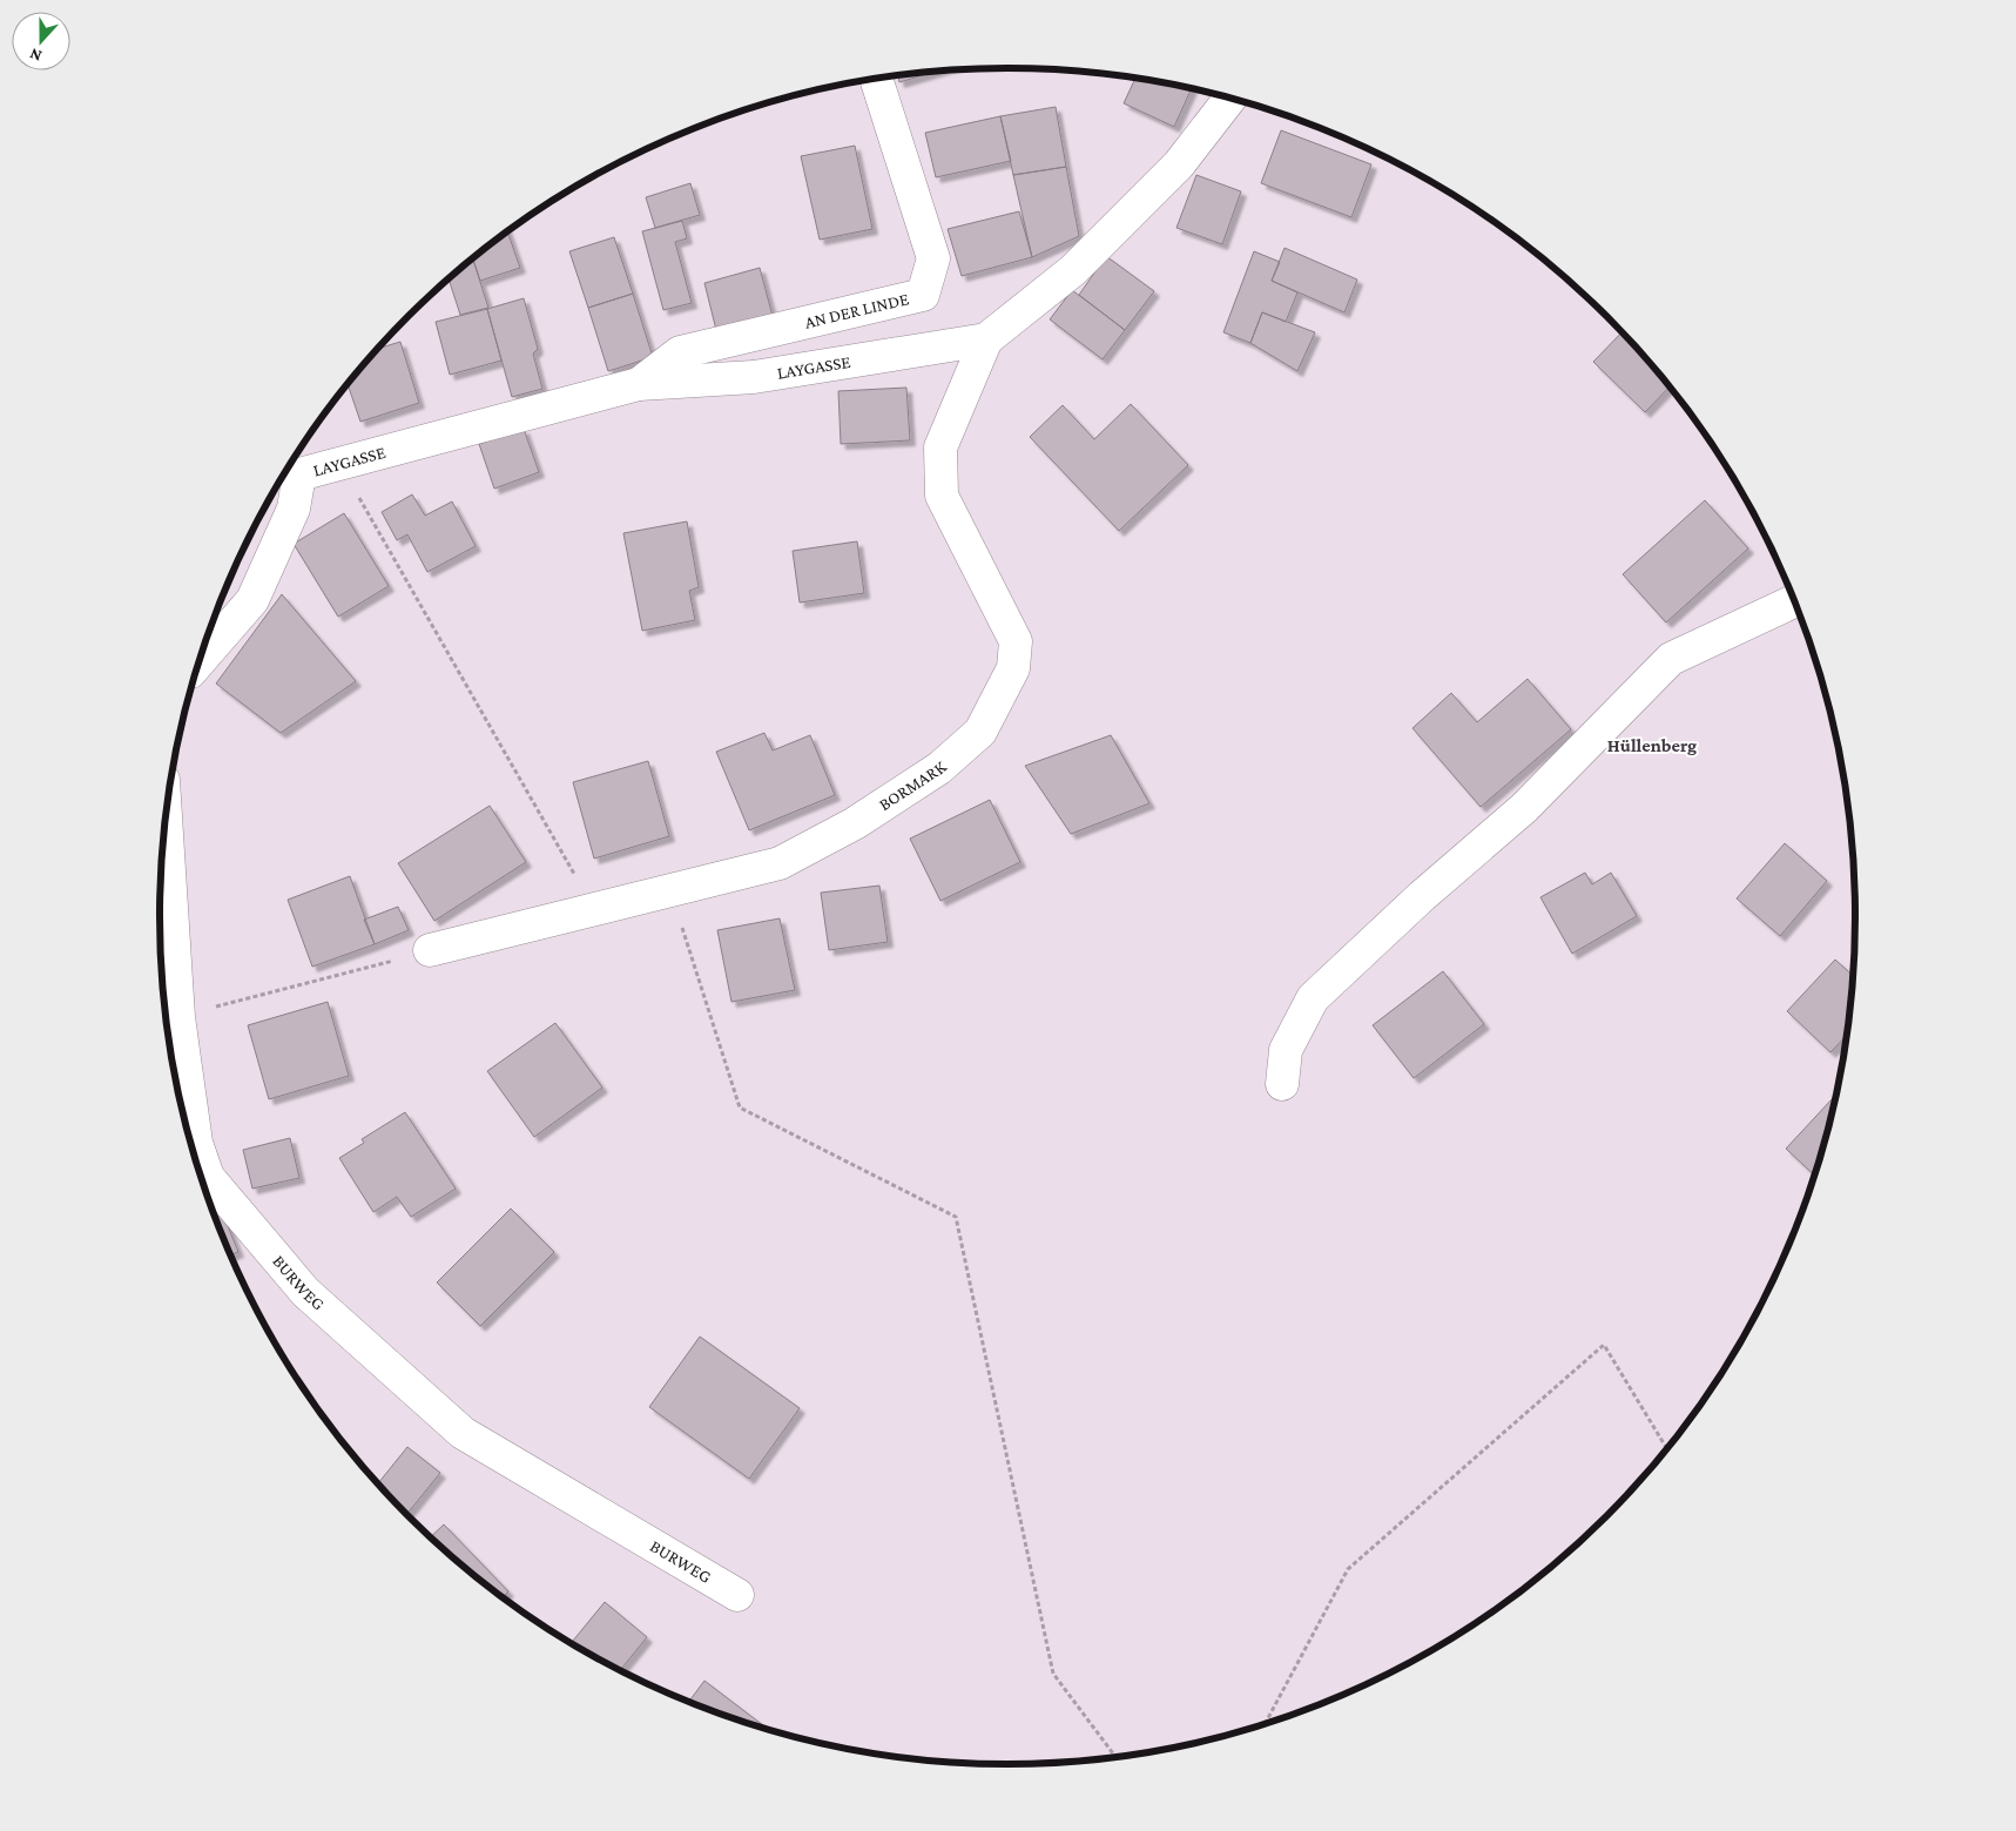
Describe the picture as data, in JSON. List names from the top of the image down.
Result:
{
  "streets": {
    "street": [
      "AN DER LINDE",
      "LAYGASSE",
      "BORMARK",
      "BURWEG"
    ]
  },
  "crossings": [
    ["AN DER LINDE", "LAYGASSE"],
    ["LAYGASSE", "BORMARK"]
  ],
  "districts": ["Hüllenberg"],
  "north": "bottom"
}
